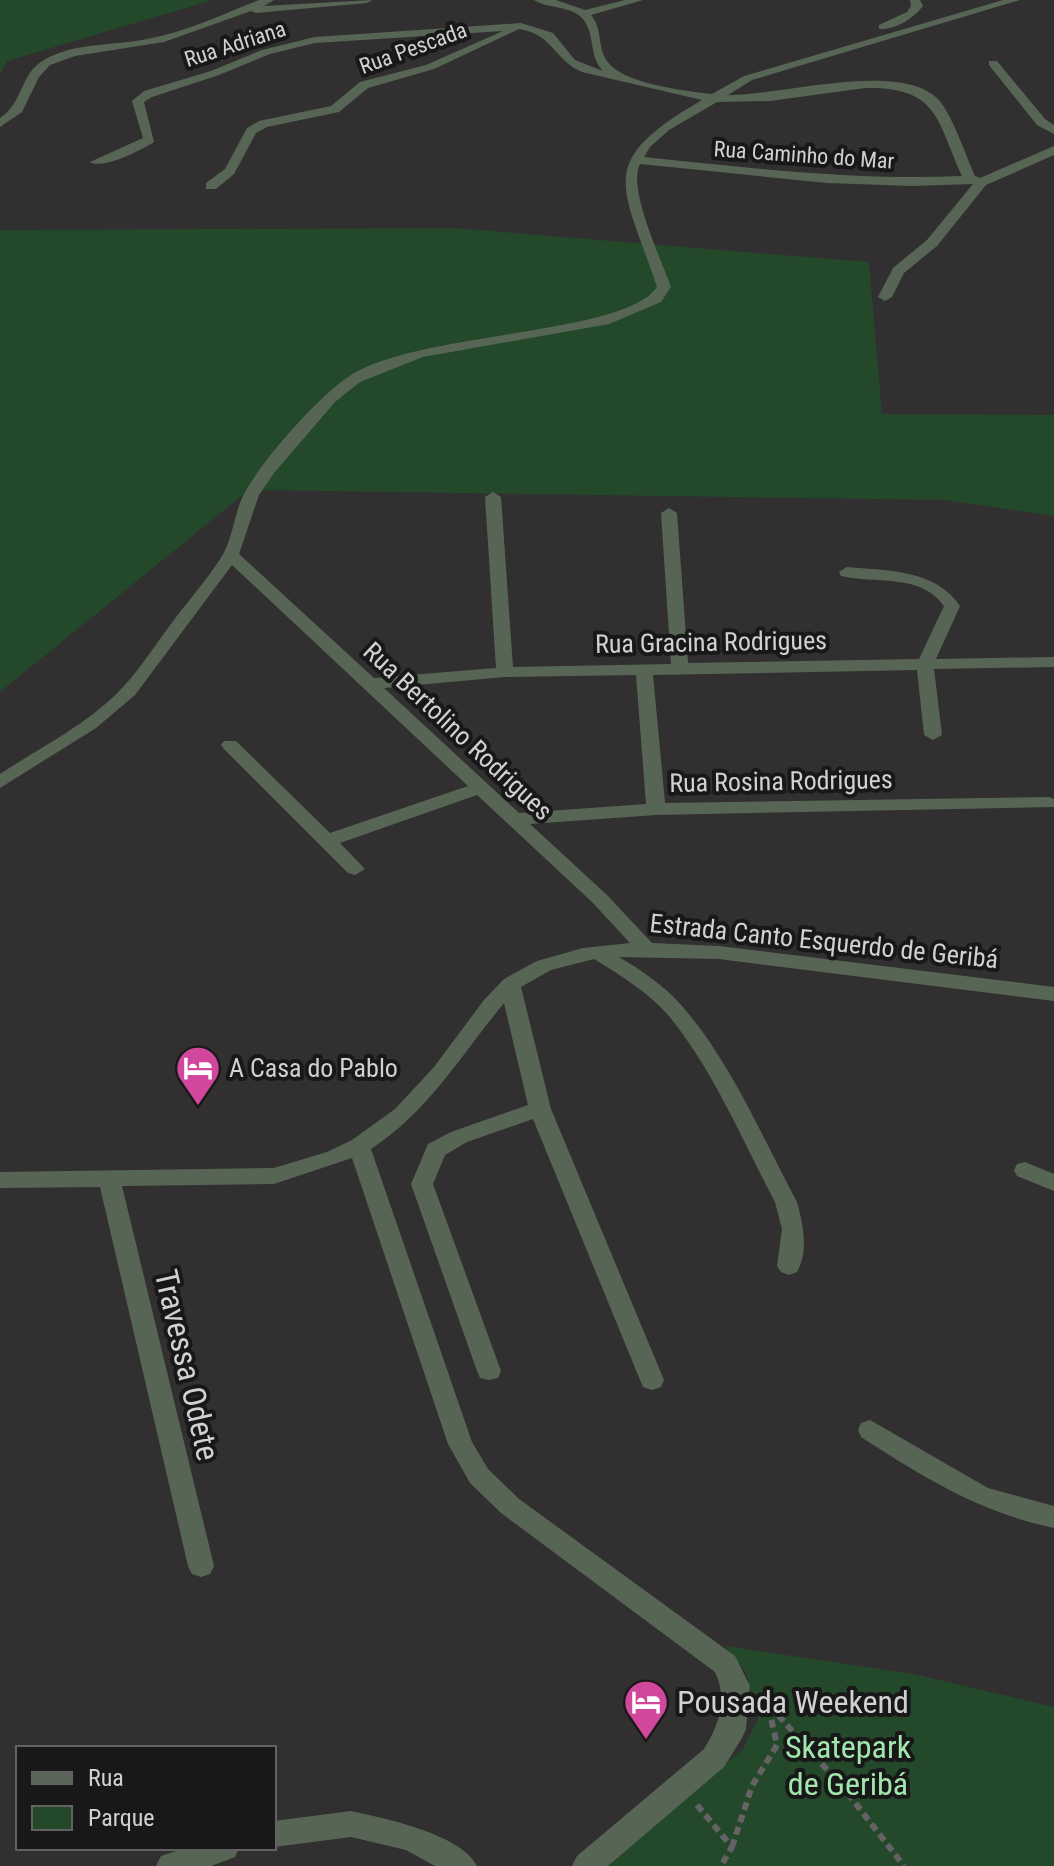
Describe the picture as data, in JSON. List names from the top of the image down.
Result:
{
  "streets": {
    "street": [
      "Rua Adriana",
      "Rua Pescada",
      "Rua Caminho do Mar",
      "Rua Gracina Rodrigues",
      "Rua Bertolino Rodrigues",
      "Rua Rosina Rodrigues",
      "Estrada Canto Esquerdo de Geribá",
      "Travessa Odete"
    ]
  },
  "crossings": [
    ["Rua Adriana", "Rua Pescada"],
    ["Rua Adriana", "Rua Caminho do Mar"],
    ["Rua Gracina Rodrigues", "Rua Bertolino Rodrigues"],
    ["Rua Bertolino Rodrigues", "Rua Rosina Rodrigues"],
    ["Rua Bertolino Rodrigues", "Estrada Canto Esquerdo de Geribá"],
    ["Estrada Canto Esquerdo de Geribá", "Travessa Odete"]
  ],
  "parks": ["Skatepark de Geribá"],
  "places": {
    "hotel": ["A Casa do Pablo", "Pousada Weekend"]
  },
  "legend": ["Rua", "Parque"]
}
